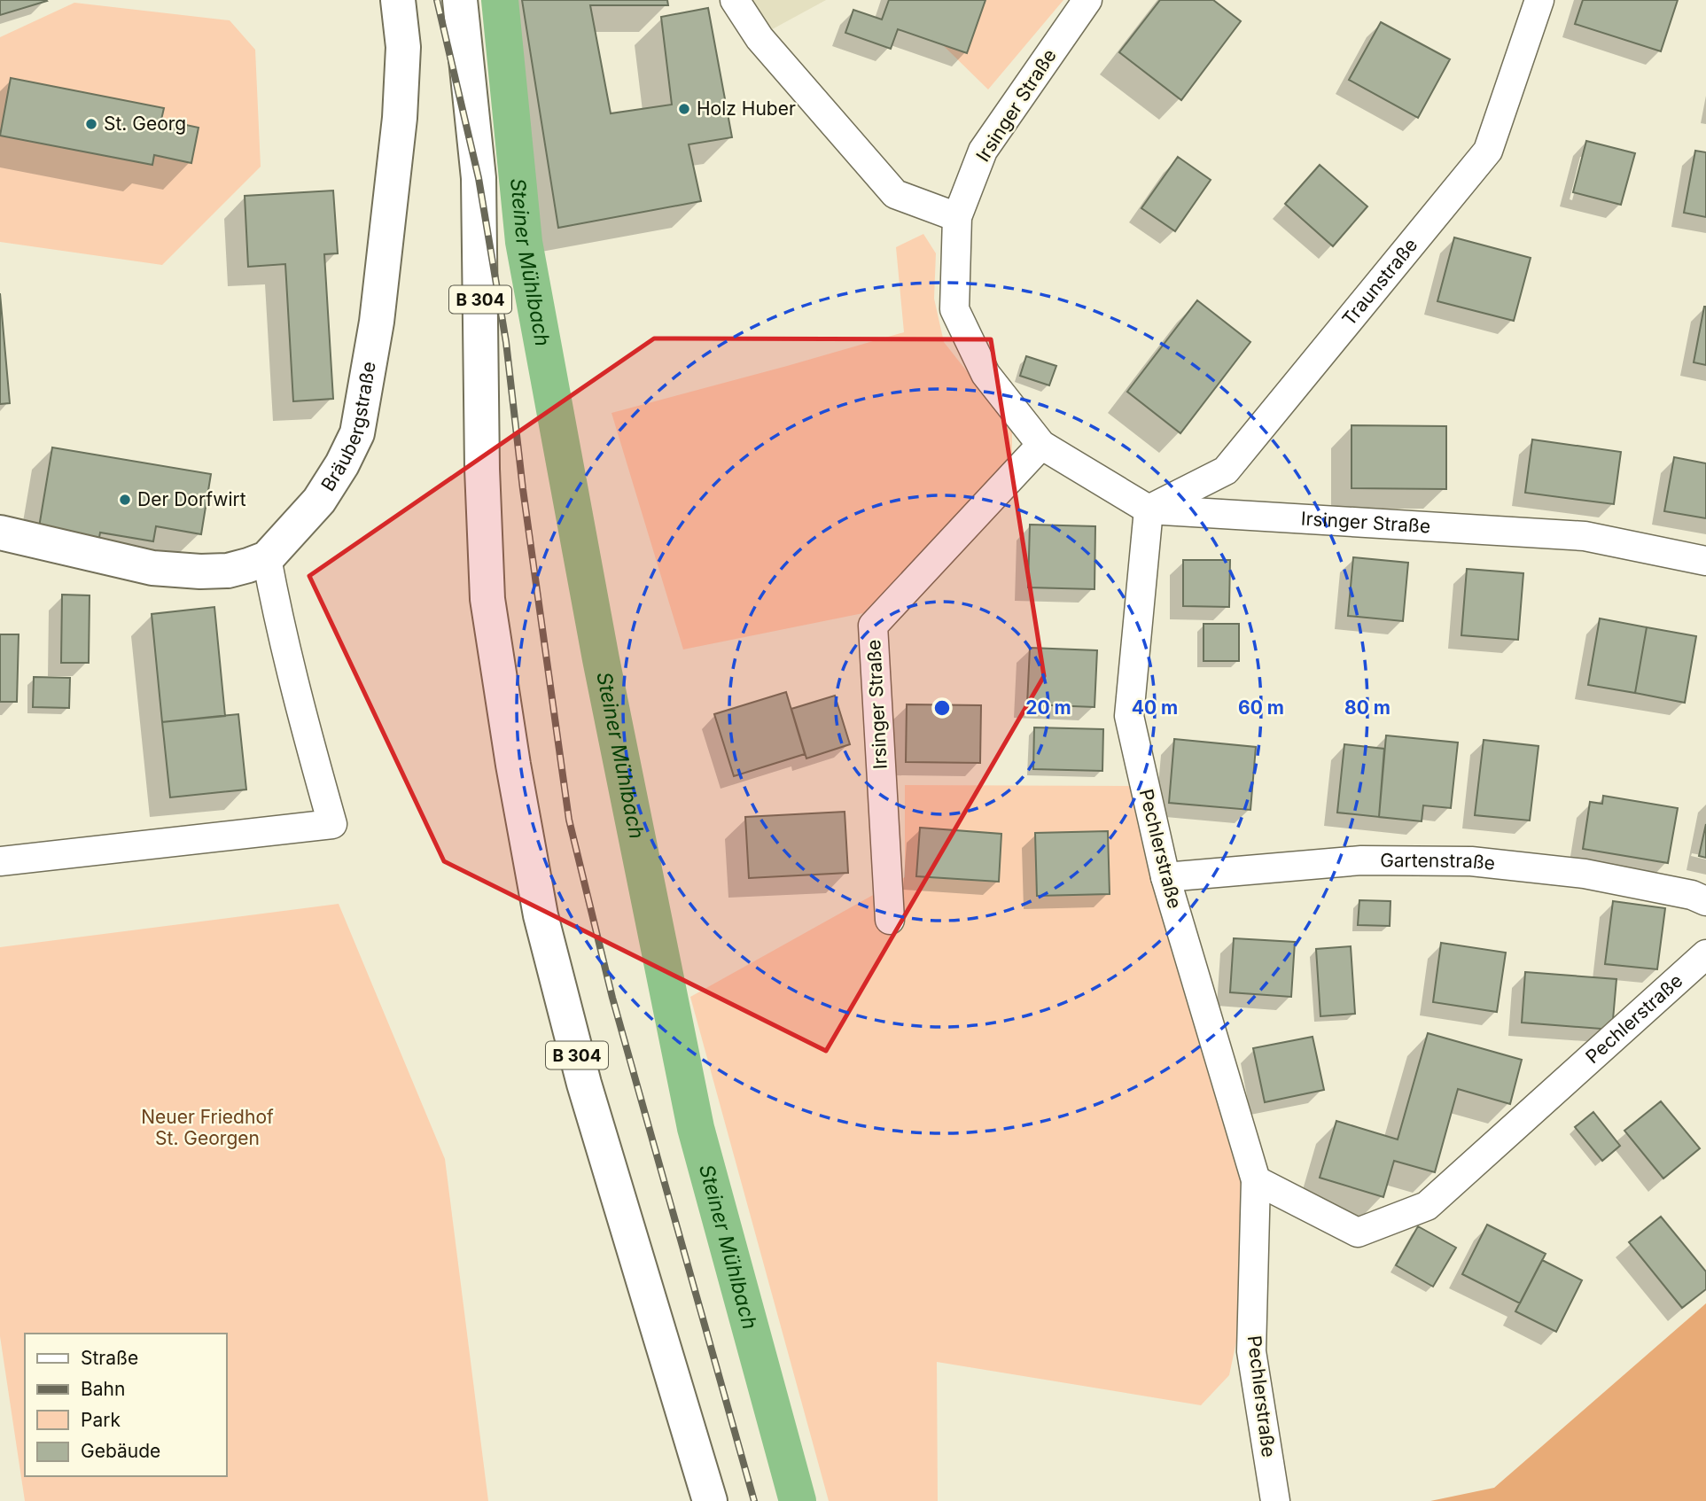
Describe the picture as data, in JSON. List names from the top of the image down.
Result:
{
  "streets": {
    "main road": ["B 304", "Bräubergstraße"],
    "street": [
      "Irsinger Straße",
      "Traunstraße",
      "Pechlerstraße",
      "Gartenstraße"
    ]
  },
  "crossings": [
    ["Irsinger Straße", "Traunstraße"],
    ["Irsinger Straße", "Pechlerstraße"],
    ["Traunstraße", "Pechlerstraße"],
    ["Pechlerstraße", "Gartenstraße"]
  ],
  "water": ["Steiner Mühlbach"],
  "parks": ["Neuer Friedhof St. Georgen"],
  "places": ["Holz Huber", "St. Georg", "Der Dorfwirt"],
  "legend": [
    "Straße",
    "Bahn",
    "Park",
    "Gebäude"
  ],
  "rings": [
    "20 m",
    "40 m",
    "60 m",
    "80 m"
  ]
}
